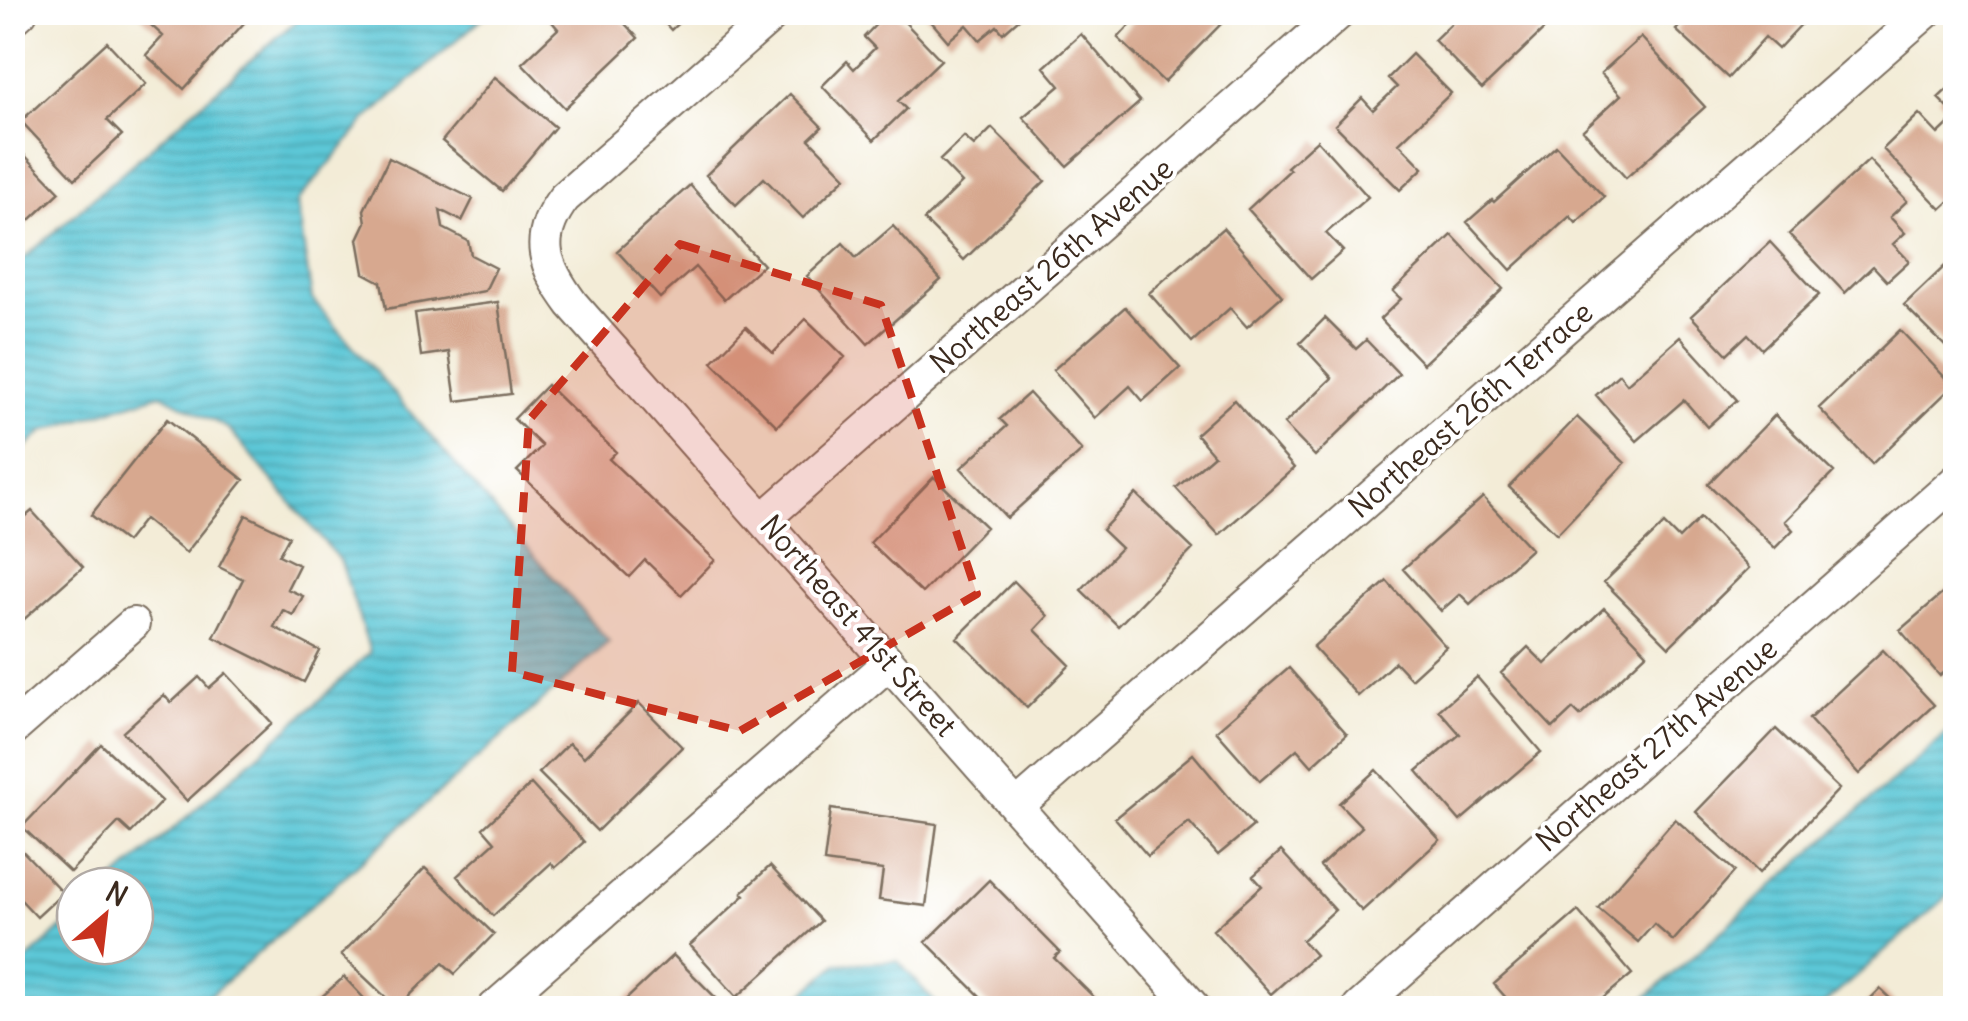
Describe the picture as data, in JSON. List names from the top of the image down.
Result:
{
  "streets": {
    "street": [
      "Northeast 26th Avenue",
      "Northeast 26th Terrace",
      "Northeast 41st Street",
      "Northeast 27th Avenue"
    ]
  },
  "crossings": [
    ["Northeast 26th Avenue", "Northeast 41st Street"],
    ["Northeast 26th Terrace", "Northeast 41st Street"]
  ],
  "north": "top right"
}
